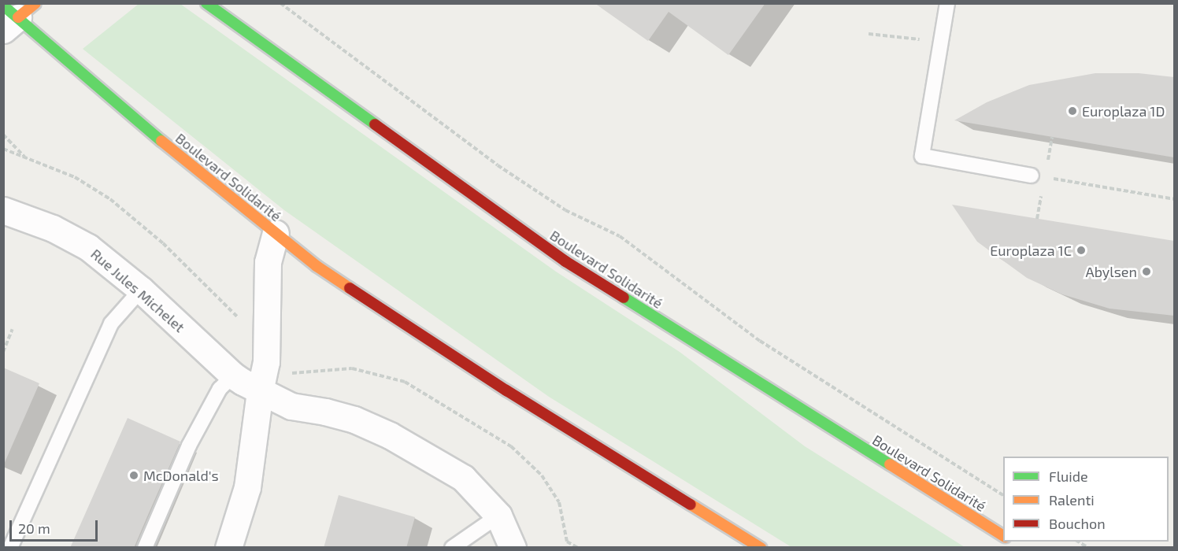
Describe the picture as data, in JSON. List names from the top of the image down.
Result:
{
  "streets": {
    "main road": ["Boulevard Solidarité"],
    "street": ["Rue Jules Michelet"]
  },
  "places": [
    "Europlaza 1D",
    "Europlaza 1C",
    "Abylsen",
    "McDonald's"
  ],
  "legend": ["Fluide", "Ralenti", "Bouchon"],
  "scale_bar": "20 m"
}
